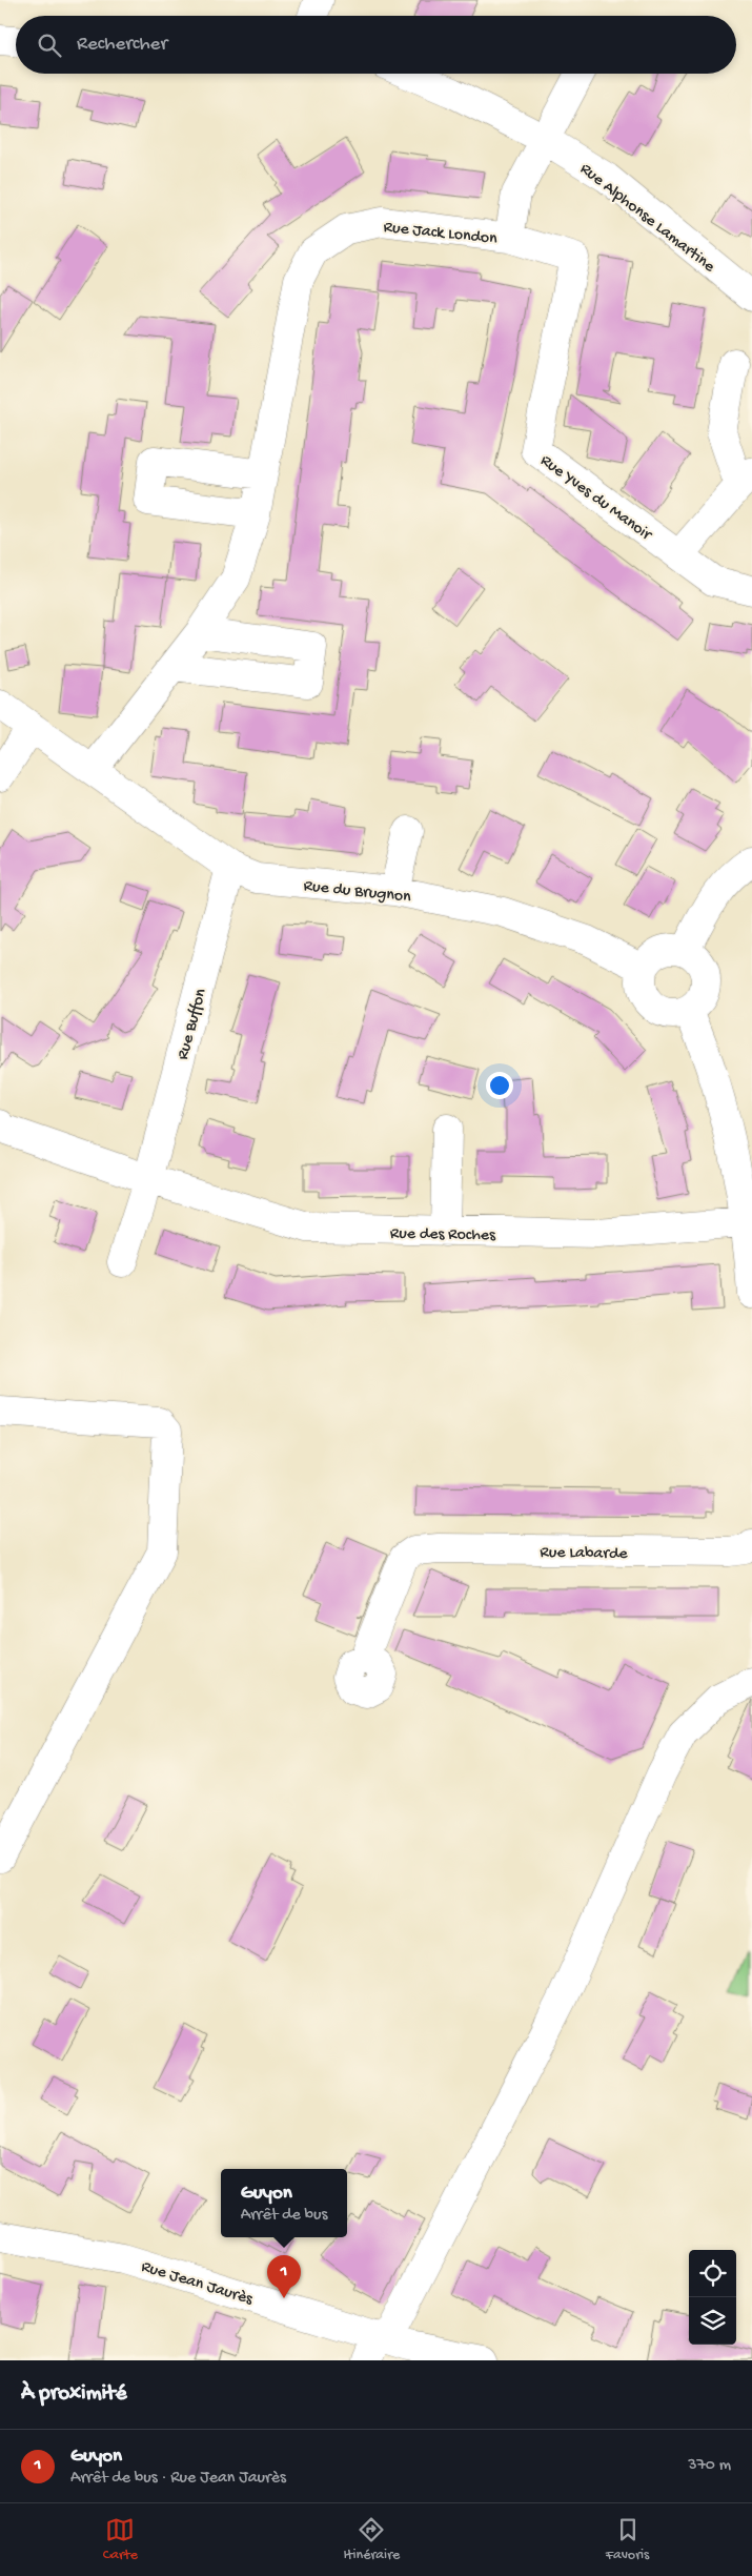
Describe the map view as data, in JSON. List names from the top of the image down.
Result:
{
  "streets": {
    "street": [
      "Rue Alphonse Lamartine",
      "Rue Jack London",
      "Rue Yves du Manoir",
      "Rue du Brugnon",
      "Rue Buffon",
      "Rue des Roches",
      "Rue Labarde",
      "Rue Jean Jaurès"
    ]
  },
  "crossings": [
    ["Rue Alphonse Lamartine", "Rue Jack London"],
    ["Rue Jack London", "Rue Yves du Manoir"],
    ["Rue Jack London", "Rue du Brugnon"],
    ["Rue du Brugnon", "Rue Buffon"],
    ["Rue Buffon", "Rue des Roches"]
  ],
  "page": {
    "search": "Rechercher",
    "popup": ["Guyon", "Arrêt de bus"],
    "pins": "1",
    "heading": "À proximité",
    "list": [
      {
        "mark": "1",
        "name": "Guyon",
        "note": "Arrêt de bus · Rue Jean Jaurès",
        "value": "370 m"
      }
    ],
    "nav": ["Carte", "Itinéraire", "Favoris"]
  }
}
